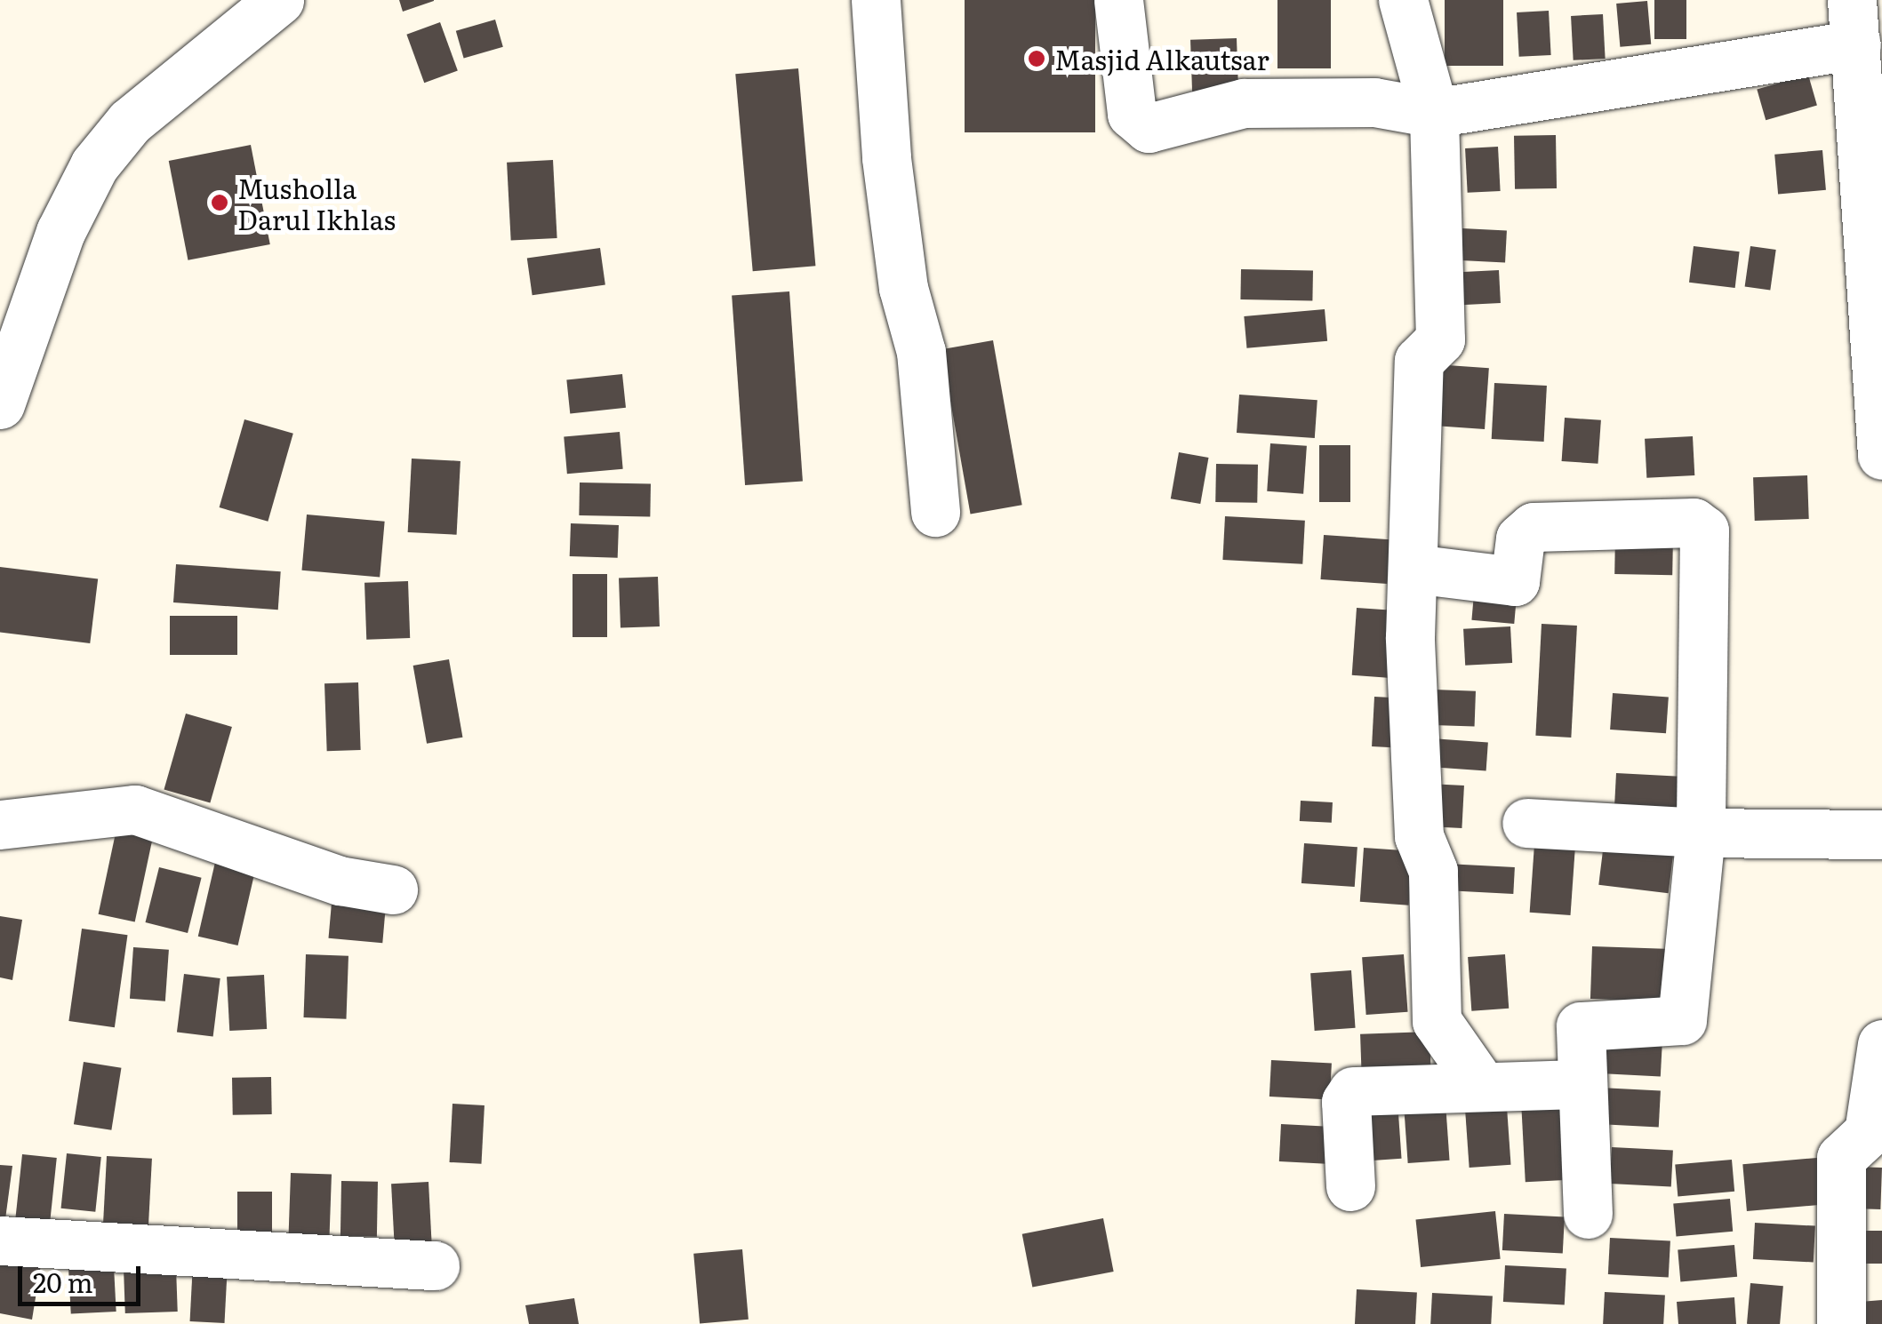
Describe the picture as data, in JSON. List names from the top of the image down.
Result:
{
  "places": ["Masjid Alkautsar", "Musholla Darul Ikhlas"],
  "scale_bar": "20 m"
}
